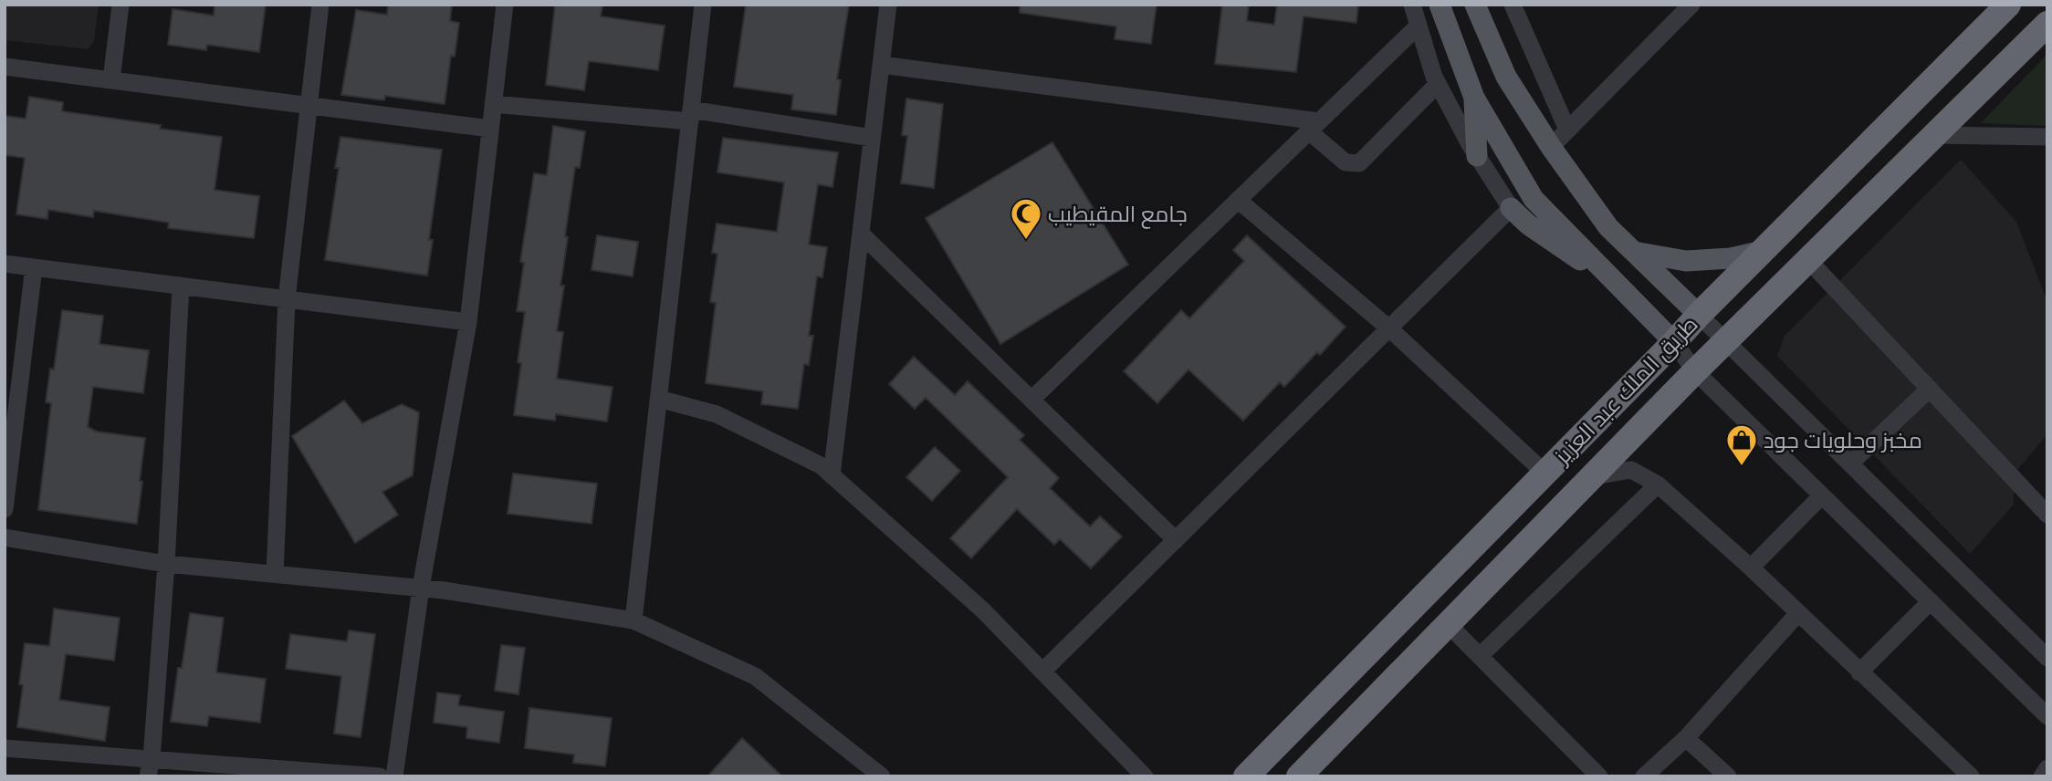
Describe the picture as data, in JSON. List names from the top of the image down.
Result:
{
  "streets": {
    "highway": ["طريق الملك عبد العزيز"]
  },
  "places": {
    "mosque": ["جامع المقيطيب"],
    "shop": ["مخبز وحلويات جود"]
  }
}
